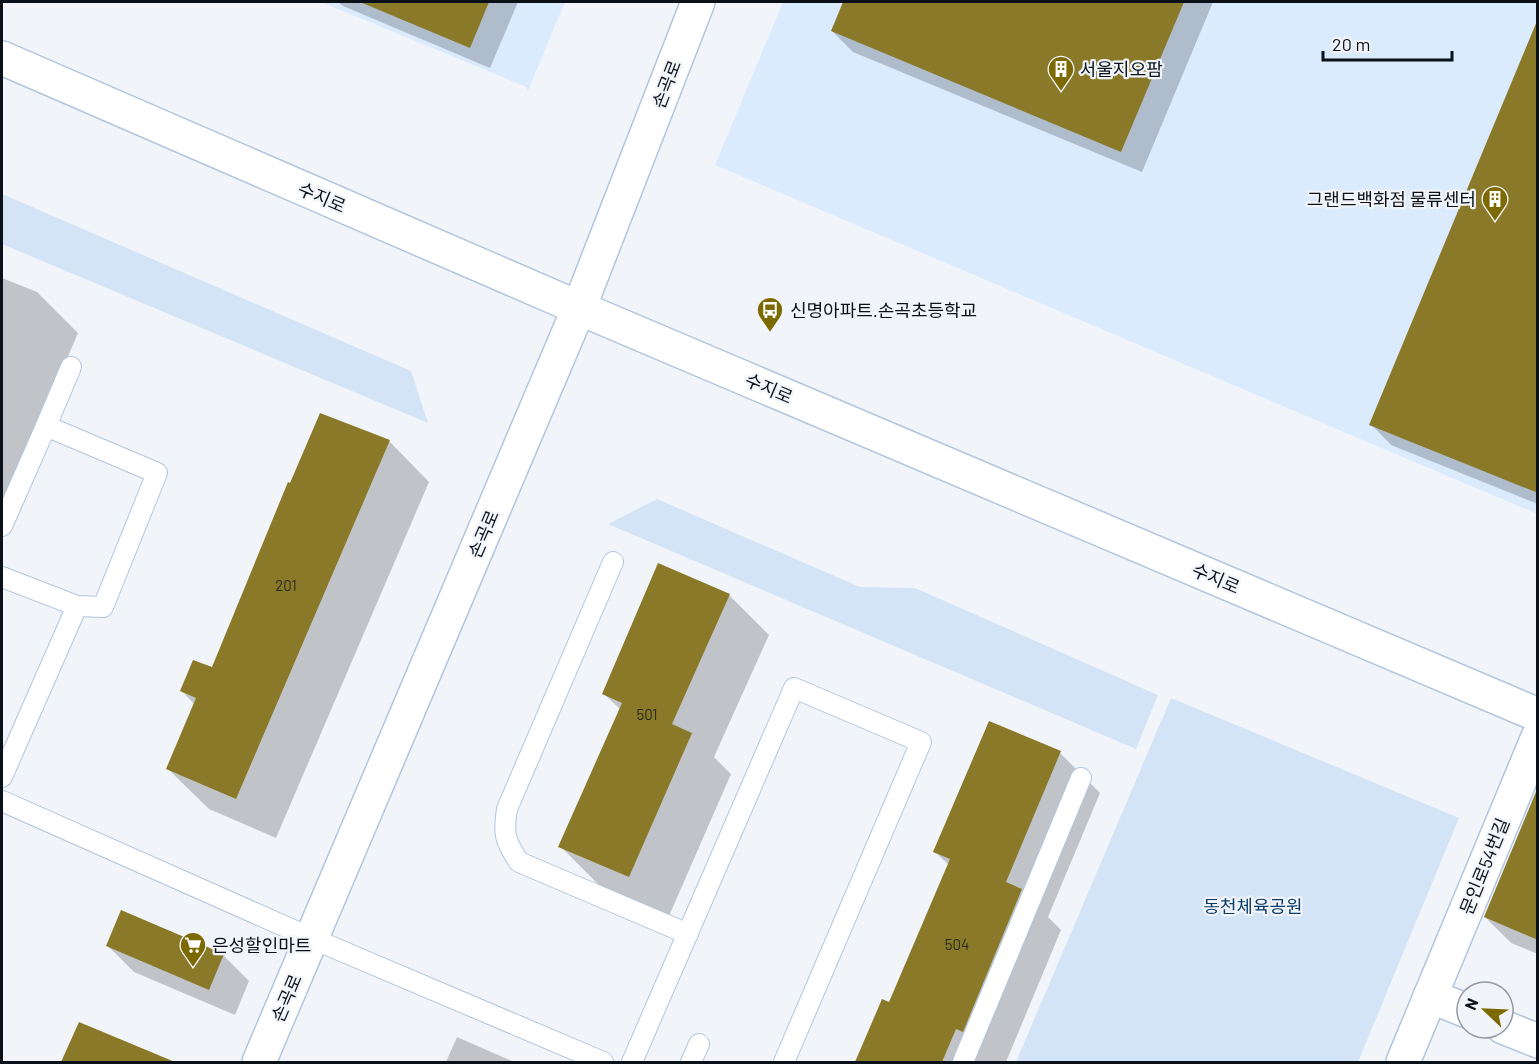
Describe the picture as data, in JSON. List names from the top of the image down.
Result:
{
  "streets": {
    "main road": ["손곡로", "수지로", "문인로54번길"]
  },
  "crossings": [
    ["손곡로", "수지로"]
  ],
  "parks": ["동천체육공원"],
  "places": {
    "building": ["서울지오팜", "그랜드백화점 물류센터"],
    "bus stop": ["신명아파트.손곡초등학교"],
    "supermarket": ["은성할인마트"]
  },
  "house_numbers": ["201", "501", "504"],
  "scale_bar": "20 m",
  "north": "top left"
}
